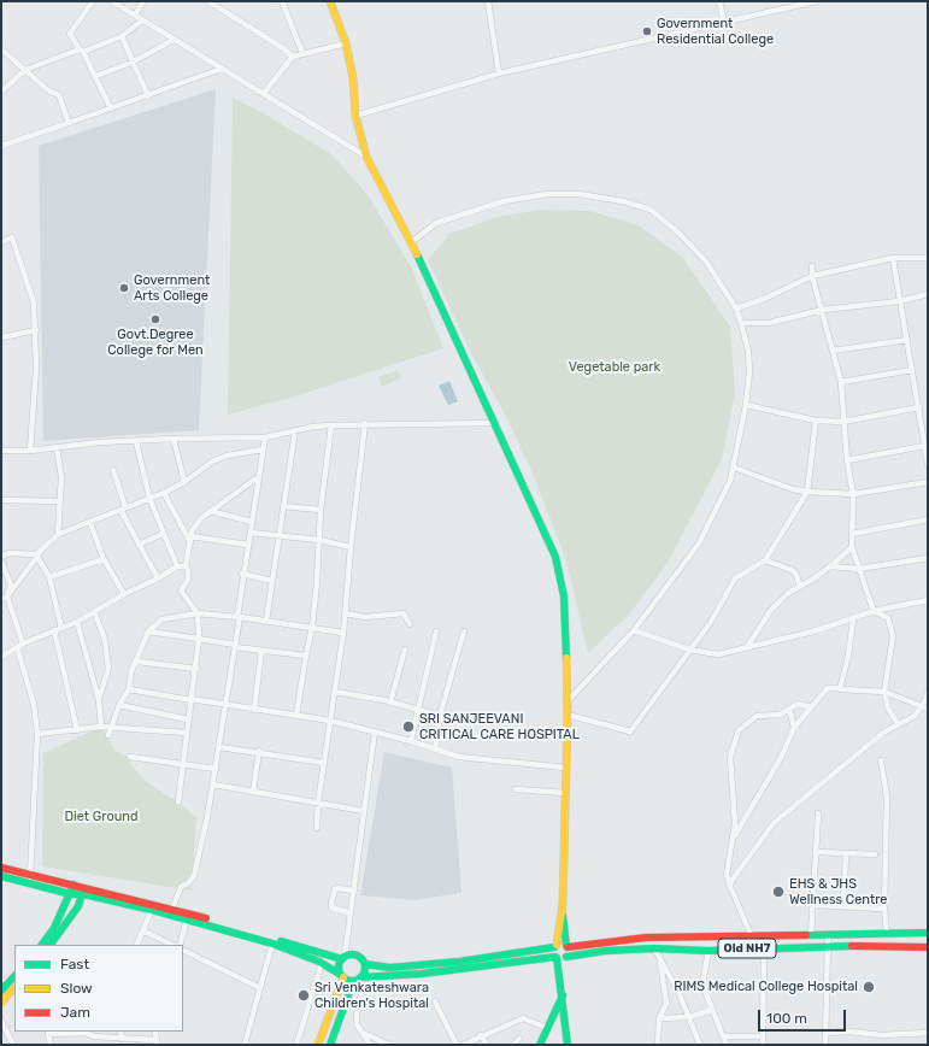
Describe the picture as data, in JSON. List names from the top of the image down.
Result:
{
  "streets": {
    "main road": ["Old NH7"]
  },
  "parks": ["Vegetable park", "Diet Ground"],
  "places": [
    "Government Residential College",
    "Government Arts College",
    "Govt.Degree College for Men",
    "SRI SANJEEVANI CRITICAL CARE HOSPITAL",
    "EHS & JHS Wellness Centre",
    "RIMS Medical College Hospital",
    "Sri Venkateshwara Children's Hospital"
  ],
  "legend": ["Fast", "Slow", "Jam"],
  "scale_bar": "100 m"
}
